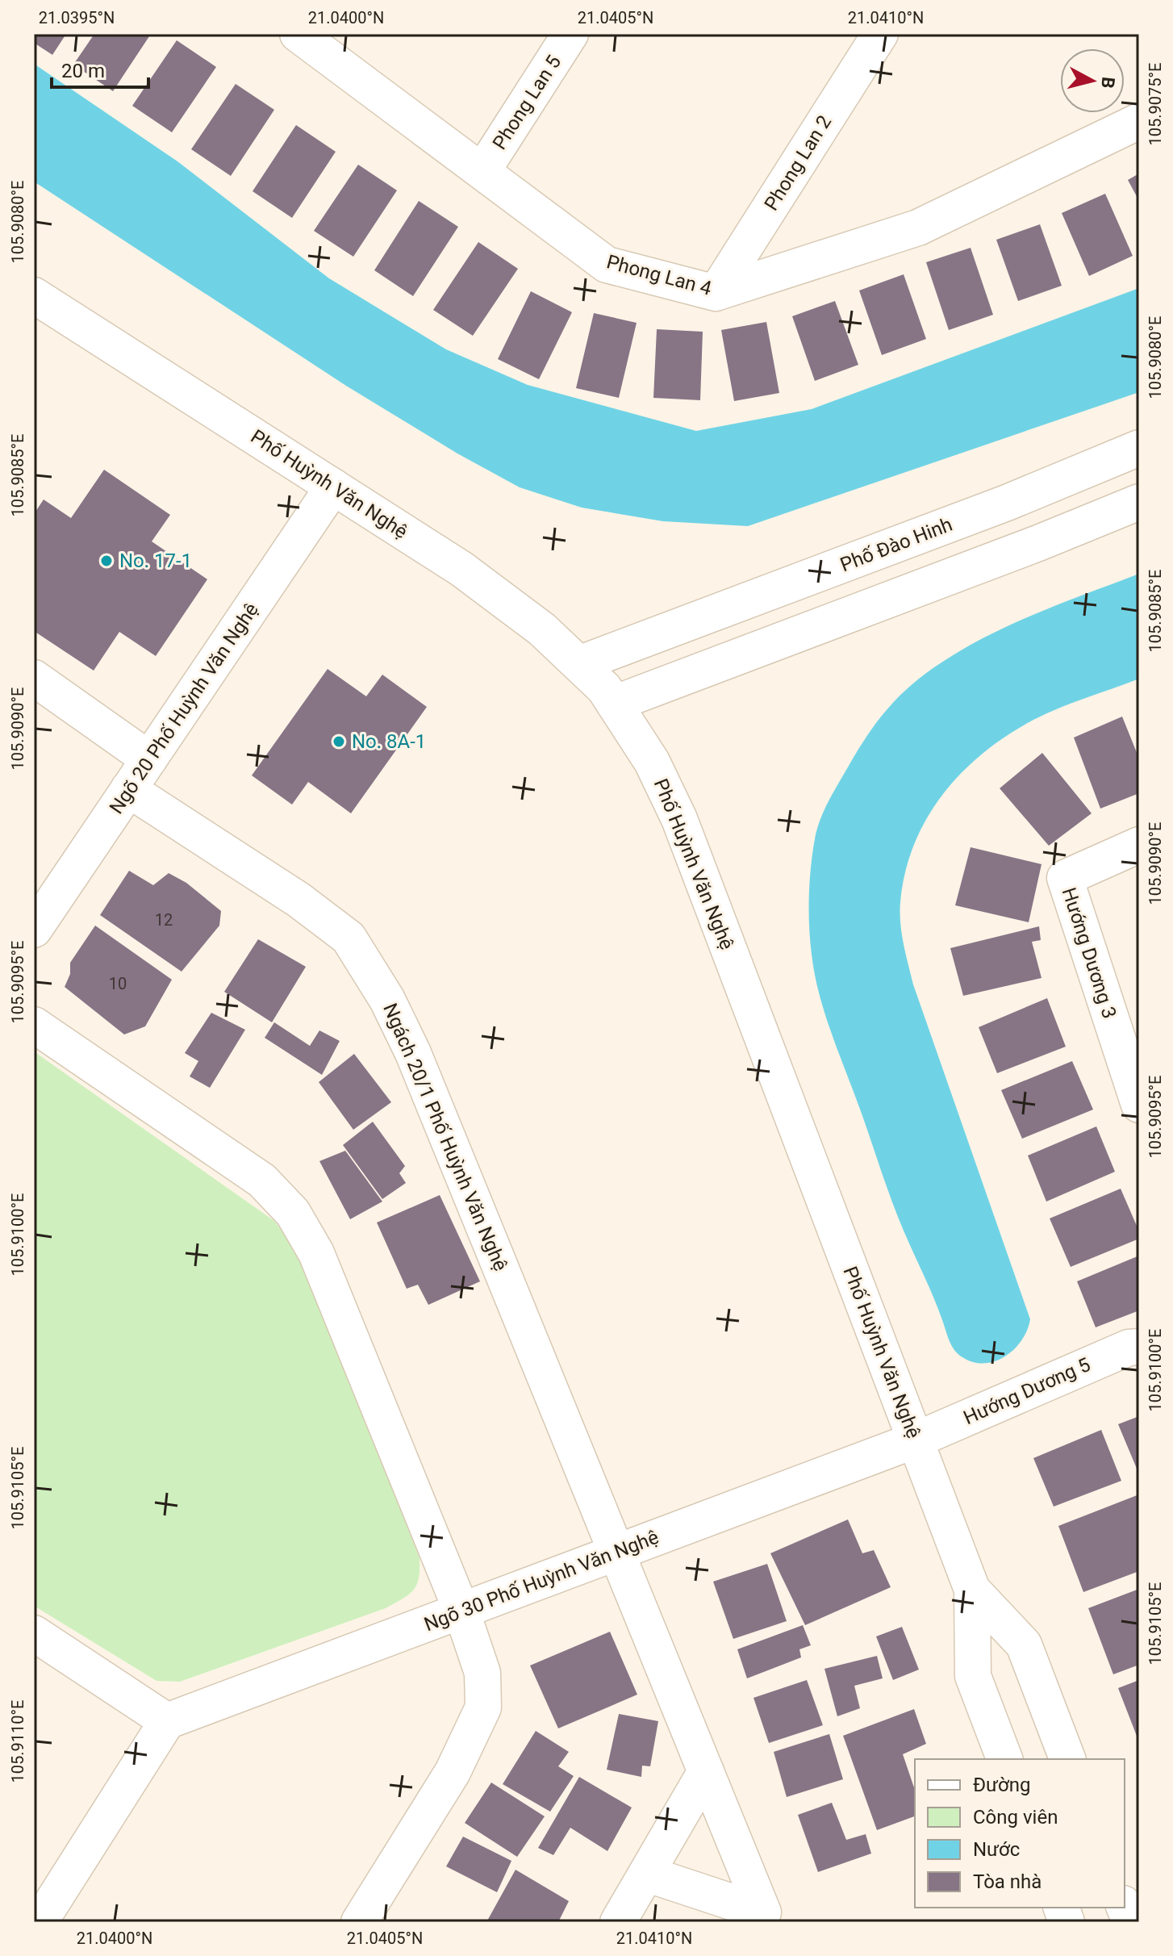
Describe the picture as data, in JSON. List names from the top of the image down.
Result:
{
  "streets": {
    "street": [
      "Phong Lan 5",
      "Phong Lan 2",
      "Phong Lan 4",
      "Phố Huỳnh Văn Nghệ",
      "Phố Đào Hinh",
      "Ngõ 20 Phố Huỳnh Văn Nghệ",
      "Hướng Dương 3",
      "Ngách 20/1 Phố Huỳnh Văn Nghệ",
      "Hướng Dương 5",
      "Ngõ 30 Phố Huỳnh Văn Nghệ"
    ]
  },
  "crossings": [
    ["Phong Lan 5", "Phong Lan 4"],
    ["Phong Lan 2", "Phong Lan 4"],
    ["Phố Huỳnh Văn Nghệ", "Phố Đào Hinh"],
    ["Phố Huỳnh Văn Nghệ", "Ngõ 20 Phố Huỳnh Văn Nghệ"],
    ["Phố Huỳnh Văn Nghệ", "Hướng Dương 5"],
    ["Phố Huỳnh Văn Nghệ", "Ngõ 30 Phố Huỳnh Văn Nghệ"],
    ["Ngõ 20 Phố Huỳnh Văn Nghệ", "Ngách 20/1 Phố Huỳnh Văn Nghệ"],
    ["Ngách 20/1 Phố Huỳnh Văn Nghệ", "Ngõ 30 Phố Huỳnh Văn Nghệ"],
    ["Hướng Dương 5", "Ngõ 30 Phố Huỳnh Văn Nghệ"]
  ],
  "places": ["No. 17-1", "No. 8A-1"],
  "house_numbers": ["12", "10"],
  "legend": [
    "Đường",
    "Công viên",
    "Nước",
    "Tòa nhà"
  ],
  "scale_bar": "20 m",
  "north": "right",
  "coordinates": [
    "21.0395°N",
    "21.0400°N",
    "21.0405°N",
    "21.0410°N",
    "105.9075°E",
    "105.9080°E",
    "105.9085°E",
    "105.9090°E",
    "105.9095°E",
    "105.9100°E",
    "105.9105°E",
    "105.9110°E"
  ]
}
